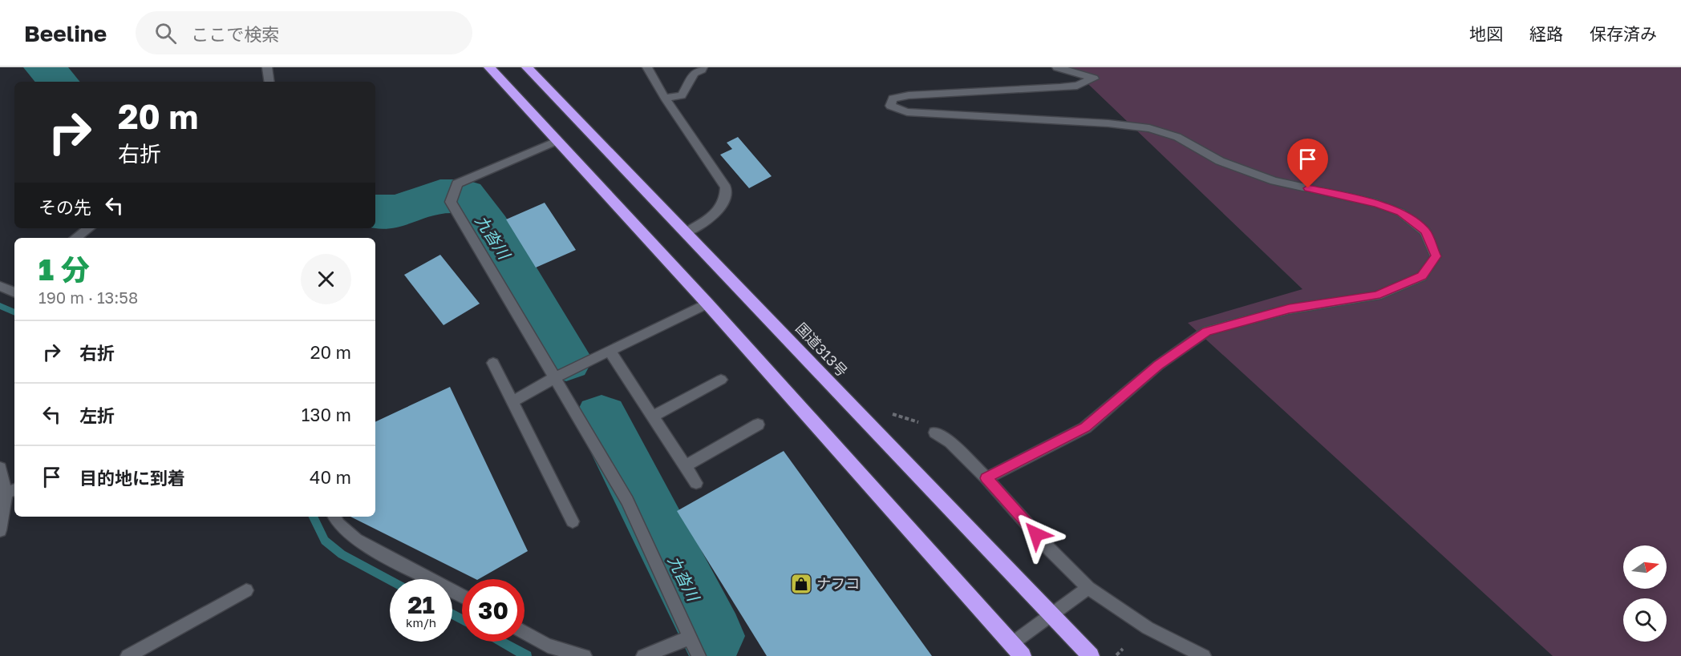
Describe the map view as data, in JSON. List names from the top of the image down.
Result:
{
  "streets": {
    "highway": ["国道313号"]
  },
  "water": ["九沓川"],
  "places": {
    "shop": ["ナフコ"]
  },
  "north": "right",
  "page": {
    "header": "Beeline",
    "search": "ここで検索",
    "nav": ["地図", "経路", "保存済み"],
    "turn": ["20 m", "右折"],
    "then": "その先",
    "heading": ["1 分", "190 m · 13:58"],
    "list": [
      {
        "name": "右折",
        "value": "20 m"
      },
      {
        "name": "左折",
        "value": "130 m"
      },
      {
        "name": "目的地に到着",
        "value": "40 m"
      }
    ],
    "speed": "21 km/h",
    "limit": "30"
  }
}
